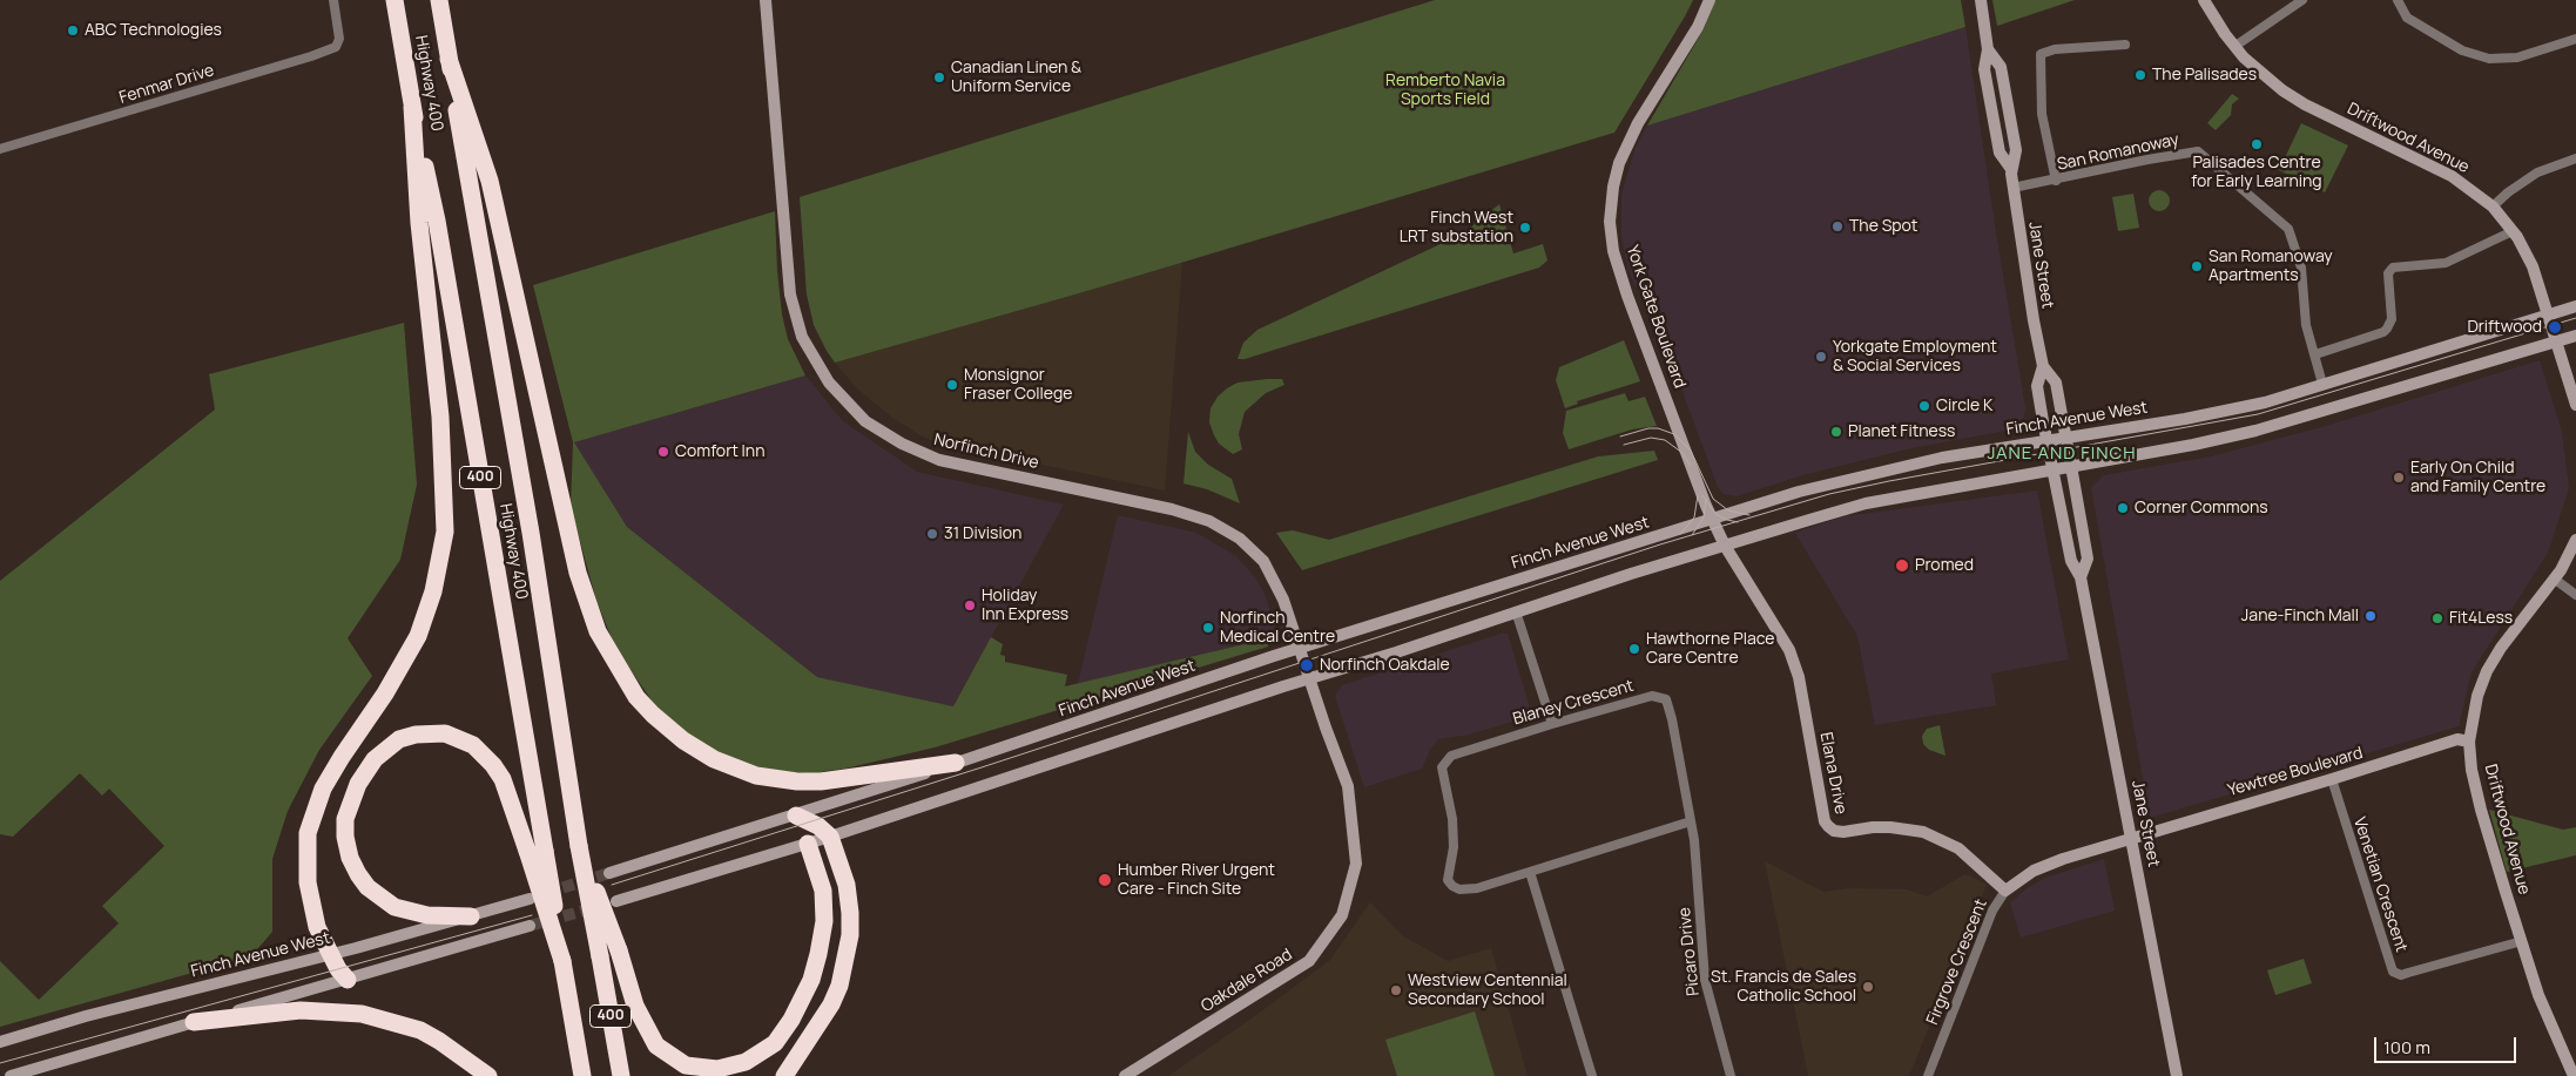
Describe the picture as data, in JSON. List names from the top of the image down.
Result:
{
  "streets": {
    "highway": ["Highway 400", "400"],
    "main road": [
      "Driftwood Avenue",
      "Jane Street",
      "York Gate Boulevard",
      "Finch Avenue West",
      "Norfinch Drive",
      "Yewtree Boulevard",
      "Elana Drive",
      "Firgrove Crescent",
      "Oakdale Road"
    ],
    "street": [
      "Fenmar Drive",
      "San Romanoway",
      "Blaney Crescent",
      "Venetian Crescent",
      "Picaro Drive"
    ]
  },
  "crossings": [
    ["Driftwood Avenue", "Finch Avenue West"],
    ["Driftwood Avenue", "Yewtree Boulevard"],
    ["Driftwood Avenue", "Venetian Crescent"],
    ["San Romanoway", "Jane Street"],
    ["San Romanoway", "Finch Avenue West"],
    ["Jane Street", "Finch Avenue West"],
    ["Jane Street", "Yewtree Boulevard"],
    ["Jane Street", "Firgrove Crescent"],
    ["York Gate Boulevard", "Finch Avenue West"],
    ["York Gate Boulevard", "Elana Drive"],
    ["Finch Avenue West", "Norfinch Drive"],
    ["Norfinch Drive", "Oakdale Road"],
    ["Blaney Crescent", "Picaro Drive"],
    ["Yewtree Boulevard", "Venetian Crescent"],
    ["Yewtree Boulevard", "Firgrove Crescent"],
    ["Elana Drive", "Firgrove Crescent"]
  ],
  "districts": ["JANE AND FINCH"],
  "parks": ["Remberto Navia Sports Field"],
  "places": [
    "ABC Technologies",
    "The Palisades",
    "Canadian Linen & Uniform Service",
    "Palisades Centre for Early Learning",
    "The Spot",
    "Finch West LRT substation",
    "San Romanoway Apartments",
    "Driftwood",
    "Yorkgate Employment & Social Services",
    "Monsignor Fraser College",
    "Circle K",
    "Planet Fitness",
    "Comfort Inn",
    "Early On Child and Family Centre",
    "Corner Commons",
    "31 Division",
    "Promed",
    "Holiday Inn Express",
    "Jane-Finch Mall",
    "Fit4Less",
    "Norfinch Medical Centre",
    "Hawthorne Place Care Centre",
    "Norfinch Oakdale",
    "Humber River Urgent Care - Finch Site",
    "St. Francis de Sales Catholic School",
    "Westview Centennial Secondary School"
  ],
  "scale_bar": "100 m"
}
